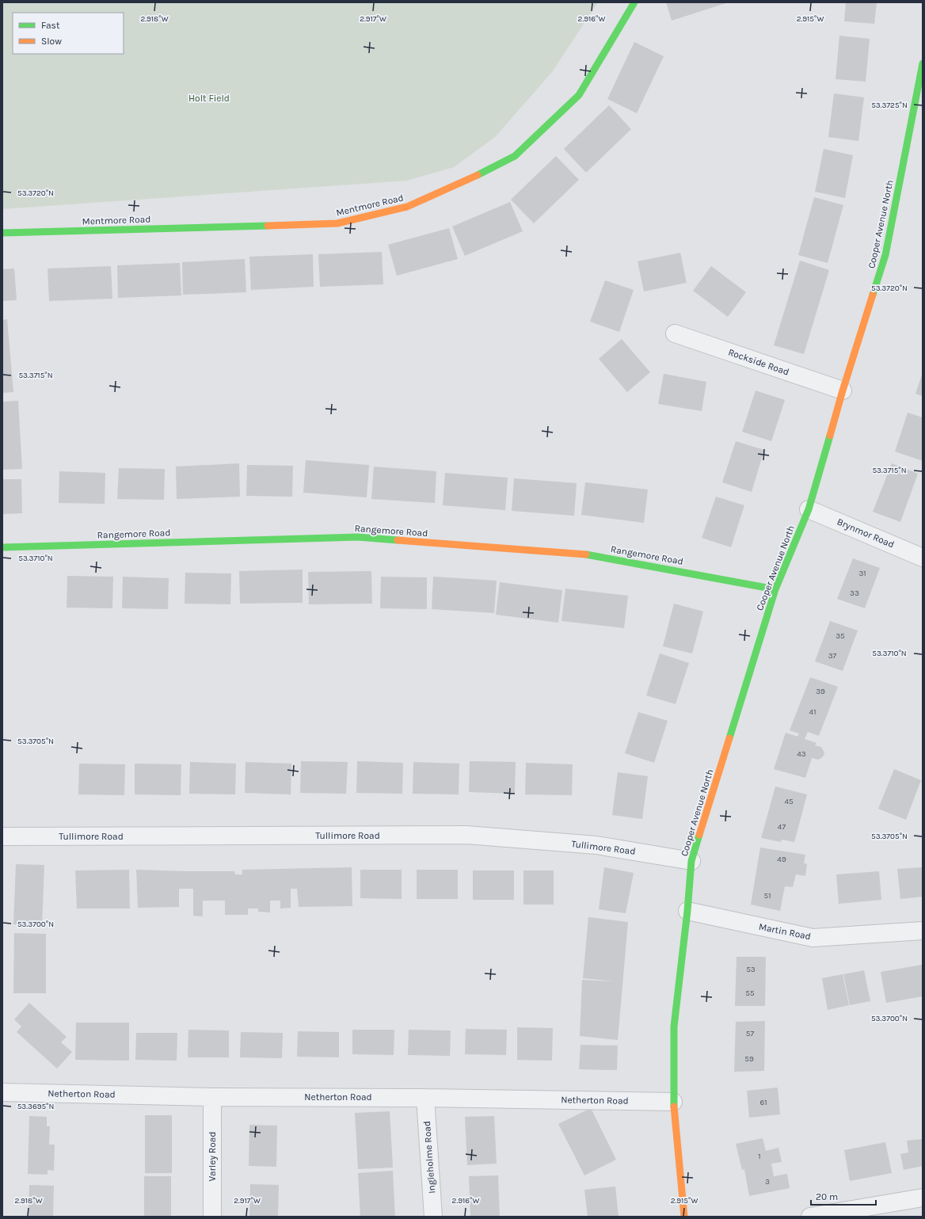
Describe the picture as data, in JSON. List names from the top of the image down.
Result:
{
  "streets": {
    "street": [
      "Mentmore Road",
      "Cooper Avenue North",
      "Rockside Road",
      "Rangemore Road",
      "Brynmor Road",
      "Tullimore Road",
      "Martin Road",
      "Netherton Road",
      "Varley Road",
      "Ingleholme Road"
    ]
  },
  "crossings": [
    ["Cooper Avenue North", "Rockside Road"],
    ["Cooper Avenue North", "Rangemore Road"],
    ["Cooper Avenue North", "Brynmor Road"],
    ["Cooper Avenue North", "Tullimore Road"],
    ["Cooper Avenue North", "Martin Road"],
    ["Cooper Avenue North", "Netherton Road"],
    ["Netherton Road", "Varley Road"],
    ["Netherton Road", "Ingleholme Road"]
  ],
  "parks": ["Holt Field"],
  "house_numbers": [
    "31",
    "33",
    "35",
    "37",
    "39",
    "41",
    "43",
    "45",
    "47",
    "49",
    "51",
    "53",
    "55",
    "57",
    "59",
    "61",
    "1",
    "3"
  ],
  "legend": ["Fast", "Slow"],
  "scale_bar": "20 m",
  "coordinates": [
    "2.918°W",
    "2.917°W",
    "2.916°W",
    "2.915°W",
    "53.3725°N",
    "53.3720°N",
    "53.3715°N",
    "53.3710°N",
    "53.3705°N",
    "53.3700°N",
    "53.3695°N"
  ]
}
